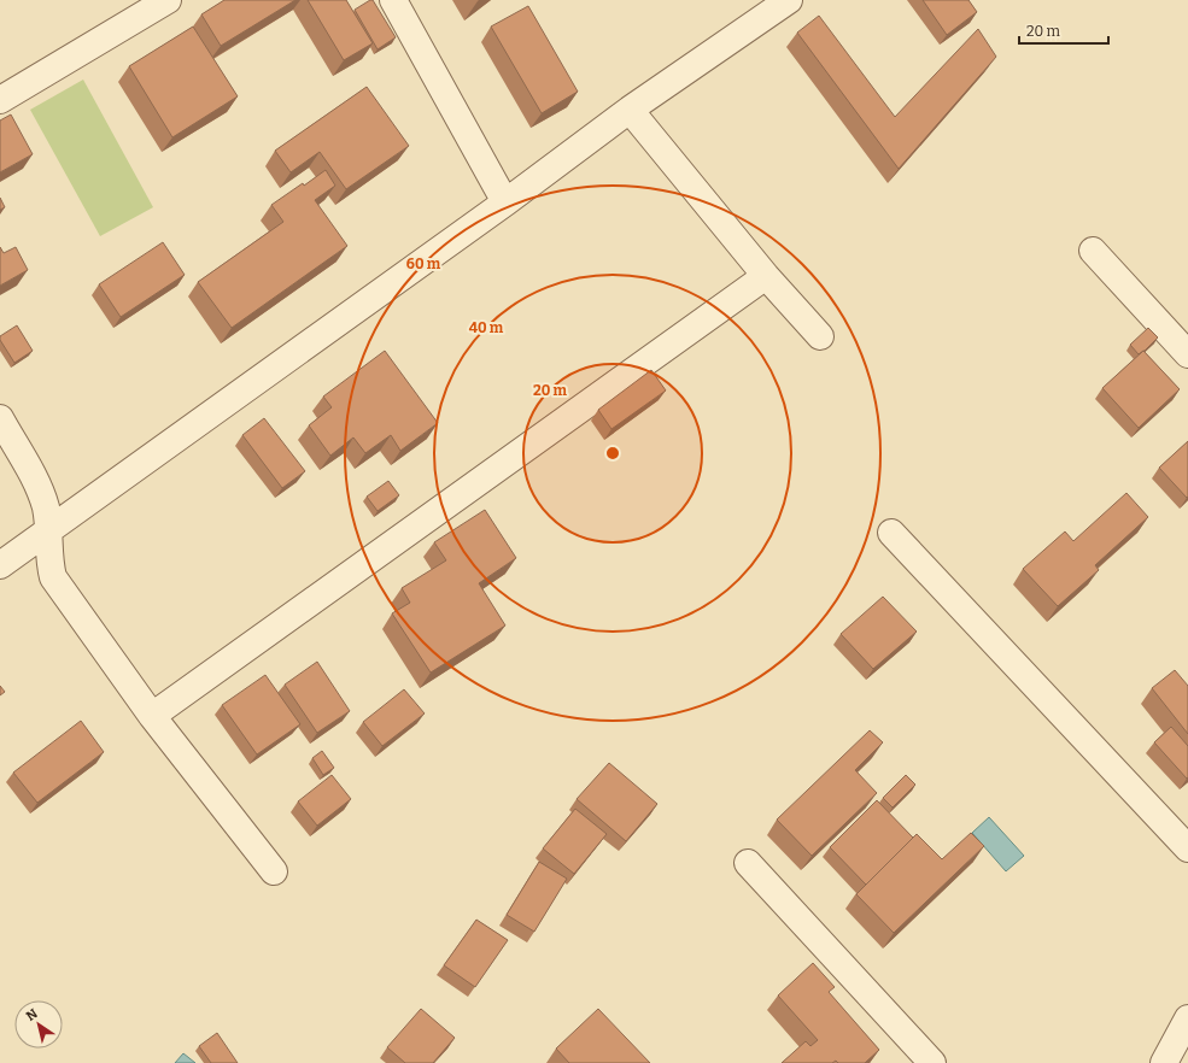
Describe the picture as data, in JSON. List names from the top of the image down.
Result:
{
  "scale_bar": "20 m",
  "north": "top left",
  "rings": ["60 m", "40 m", "20 m"]
}
